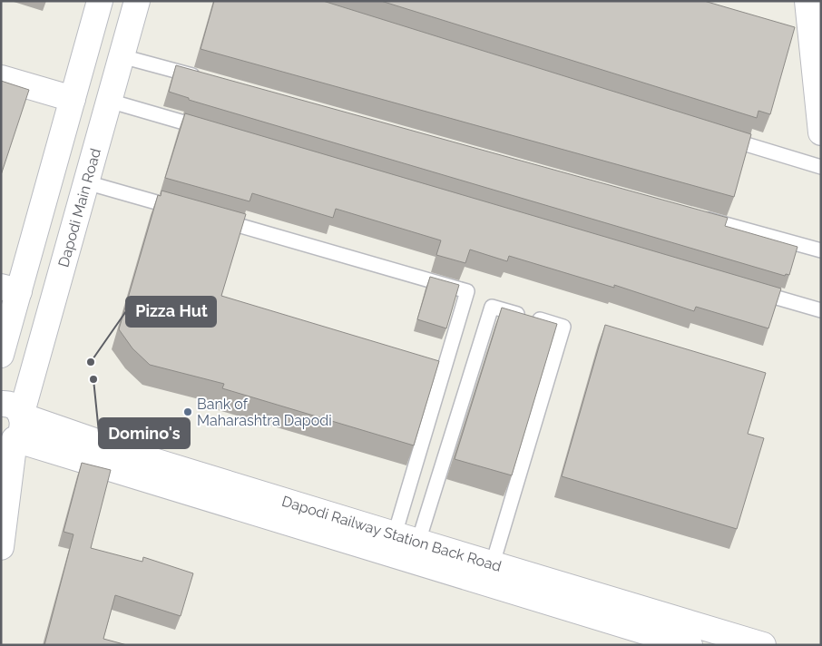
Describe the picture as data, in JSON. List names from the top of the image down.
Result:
{
  "streets": {
    "street": ["Dapodi Main Road", "Dapodi Railway Station Back Road"]
  },
  "crossings": [
    ["Dapodi Main Road", "Dapodi Railway Station Back Road"]
  ],
  "places": ["Pizza Hut", "Domino's", "Bank of Maharashtra Dapodi"]
}
